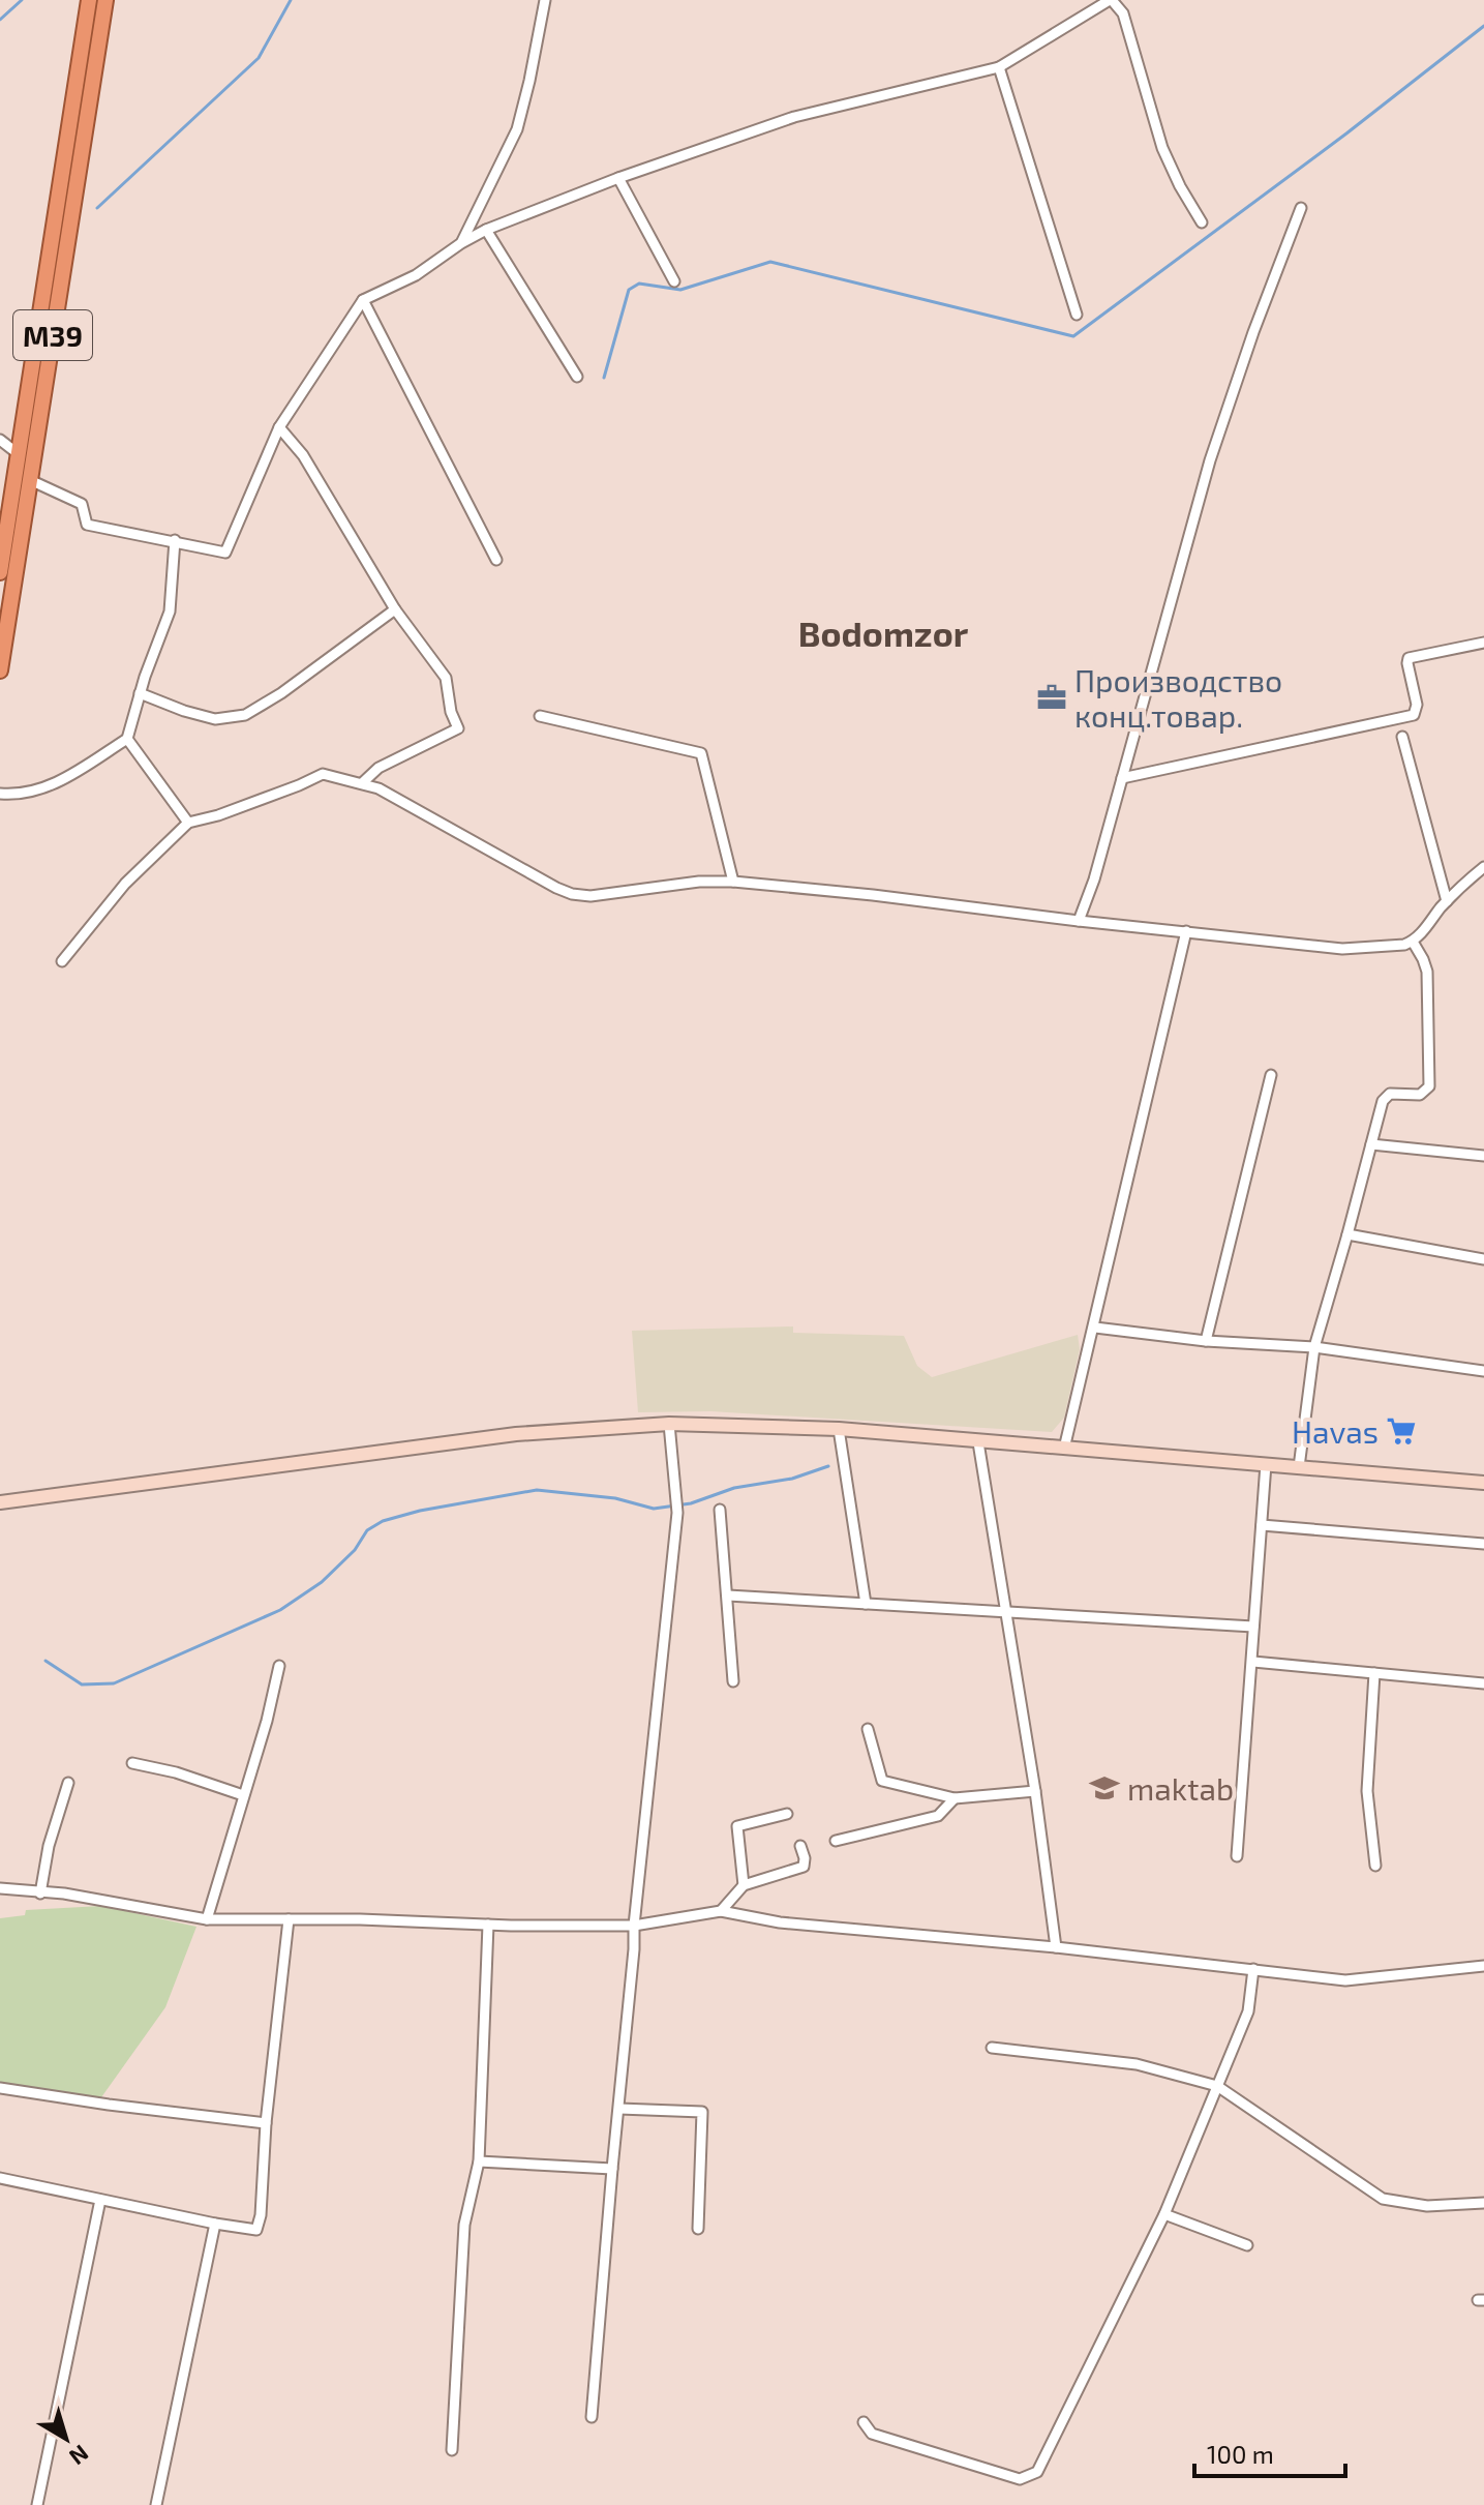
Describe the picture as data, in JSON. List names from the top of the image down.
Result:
{
  "streets": {
    "highway": ["M39"]
  },
  "districts": ["Bodomzor"],
  "places": {
    "office": ["Производство конц.товар."],
    "supermarket": ["Havas"],
    "school or university": ["maktab"]
  },
  "scale_bar": "100 m",
  "north": "bottom right"
}
